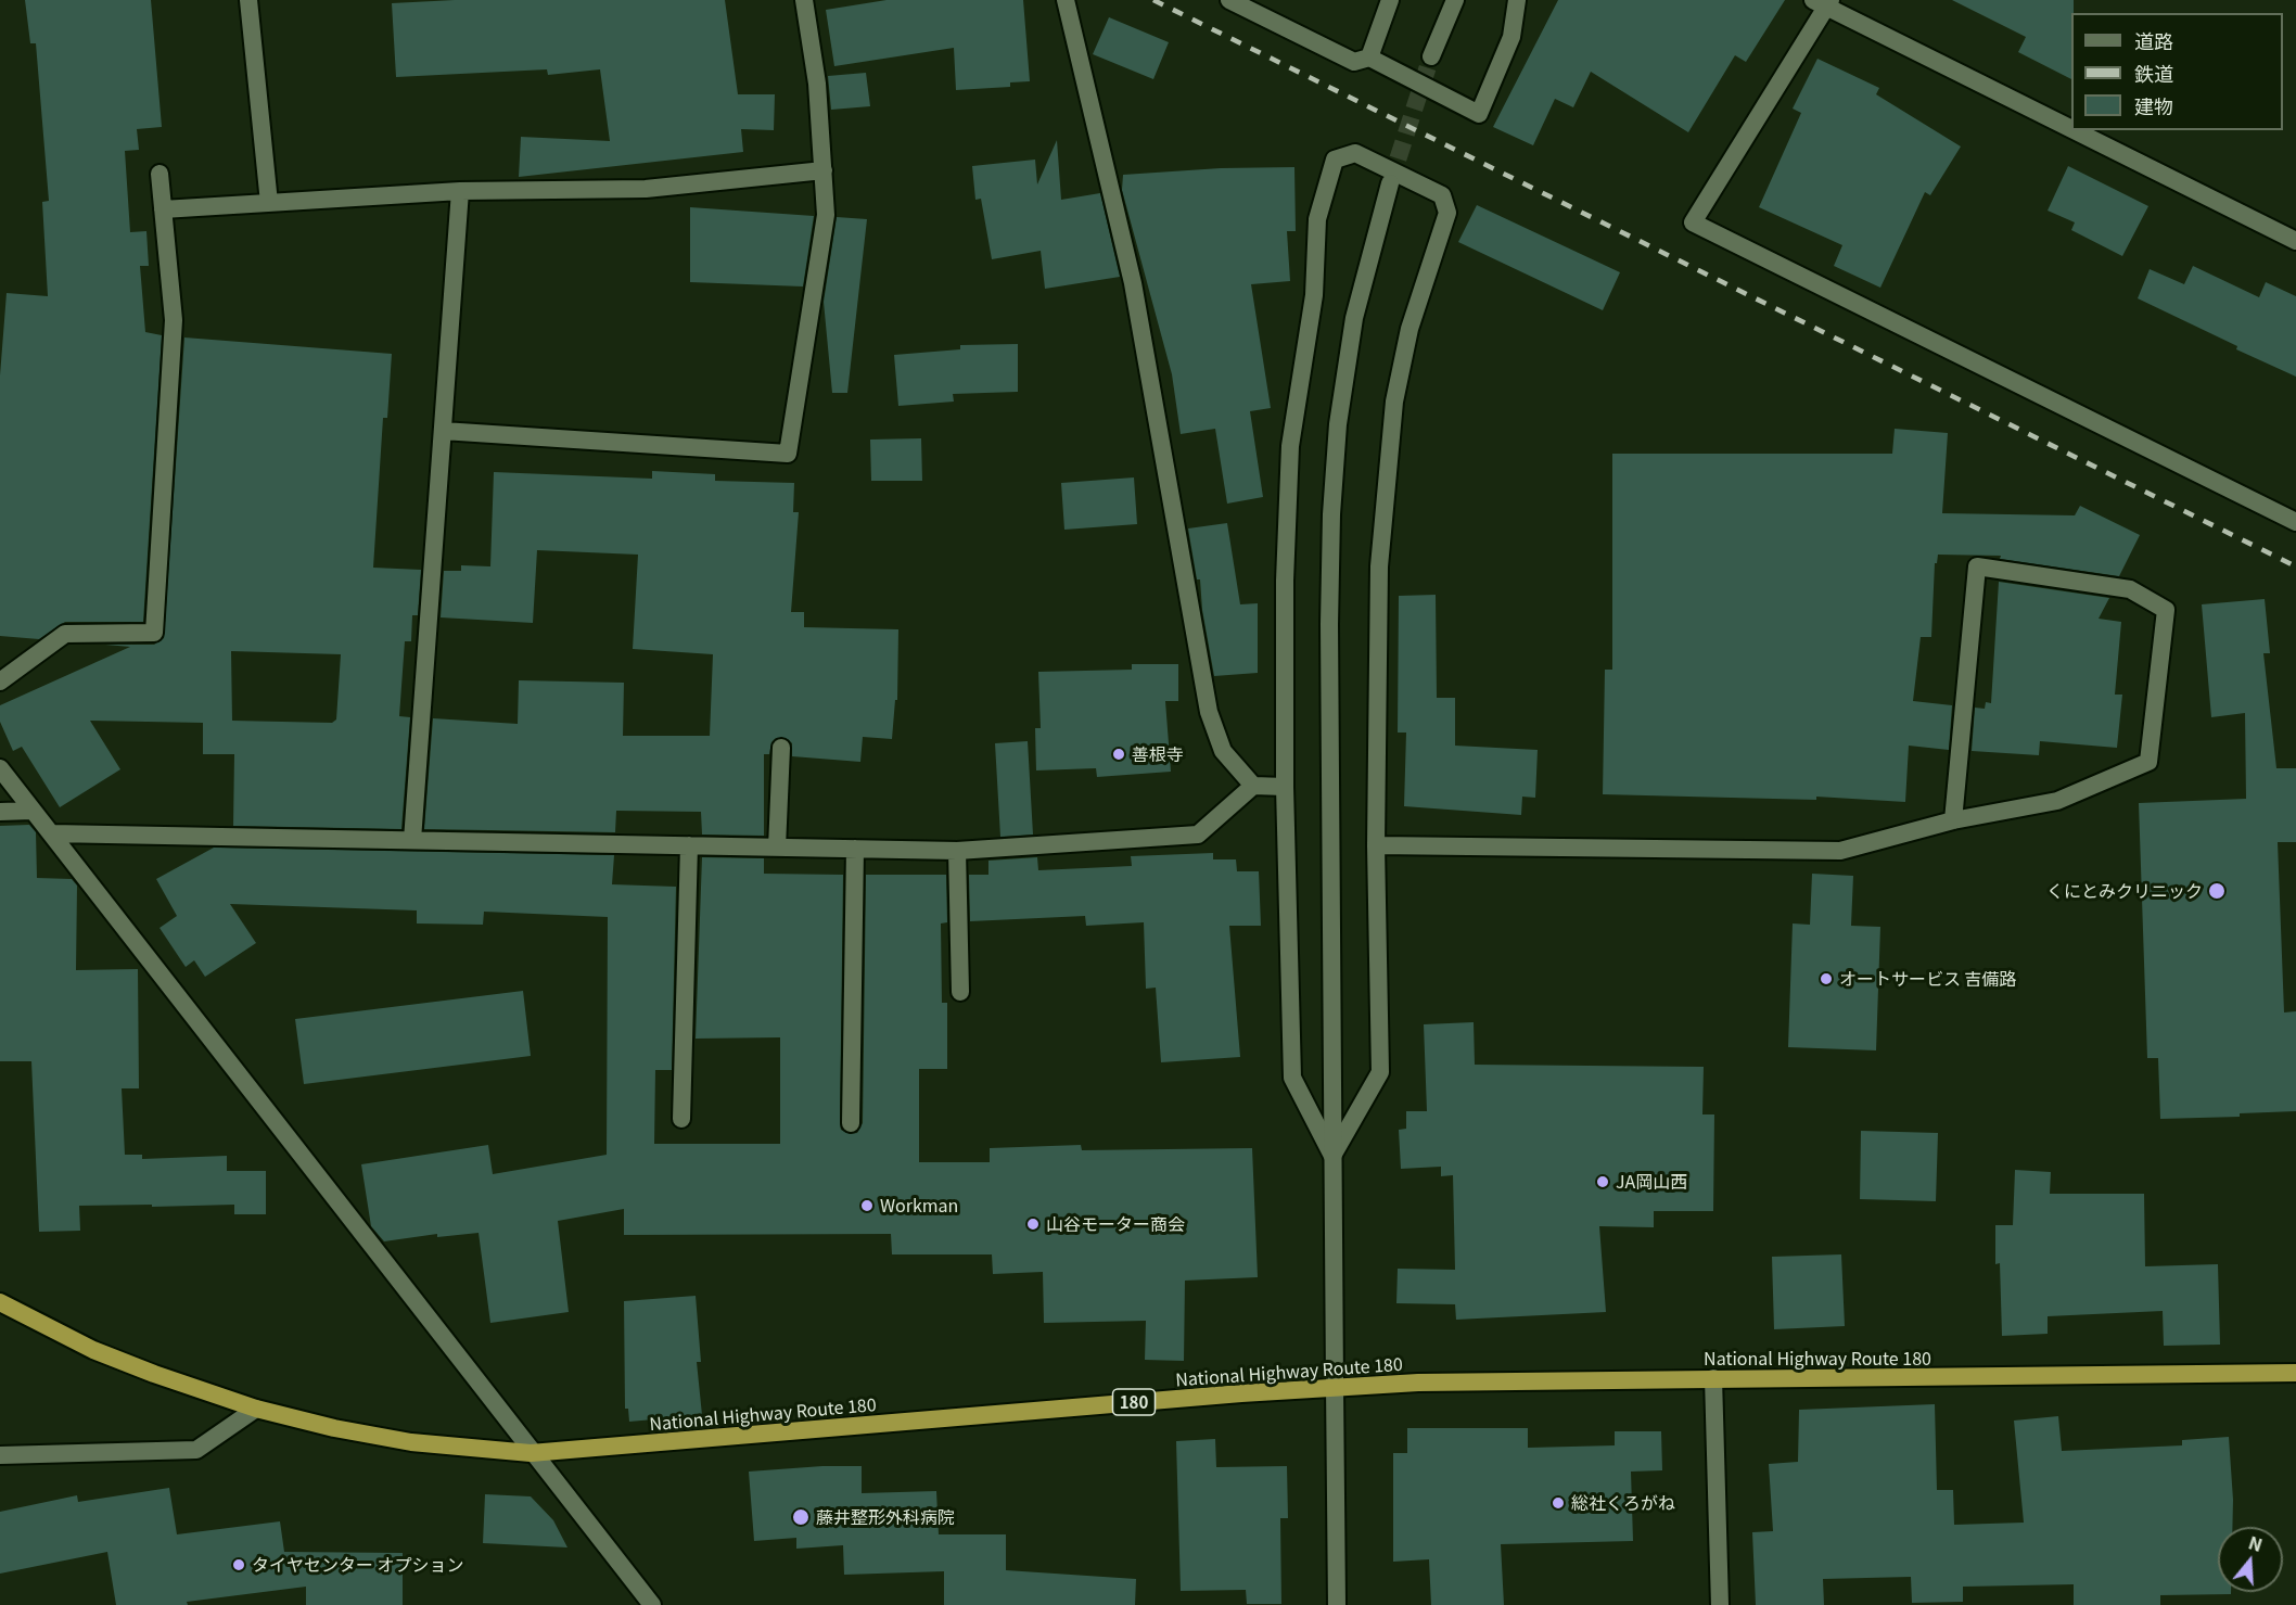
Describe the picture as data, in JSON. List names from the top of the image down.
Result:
{
  "streets": {
    "highway": ["National Highway Route 180", "180"]
  },
  "places": [
    "善根寺",
    "くにとみクリニック",
    "オートサービス 吉備路",
    "JA岡山西",
    "Workman",
    "山谷モーター商会",
    "総社くろがね",
    "藤井整形外科病院",
    "タイヤセンター オプション"
  ],
  "legend": ["道路", "鉄道", "建物"],
  "north": "top"
}
